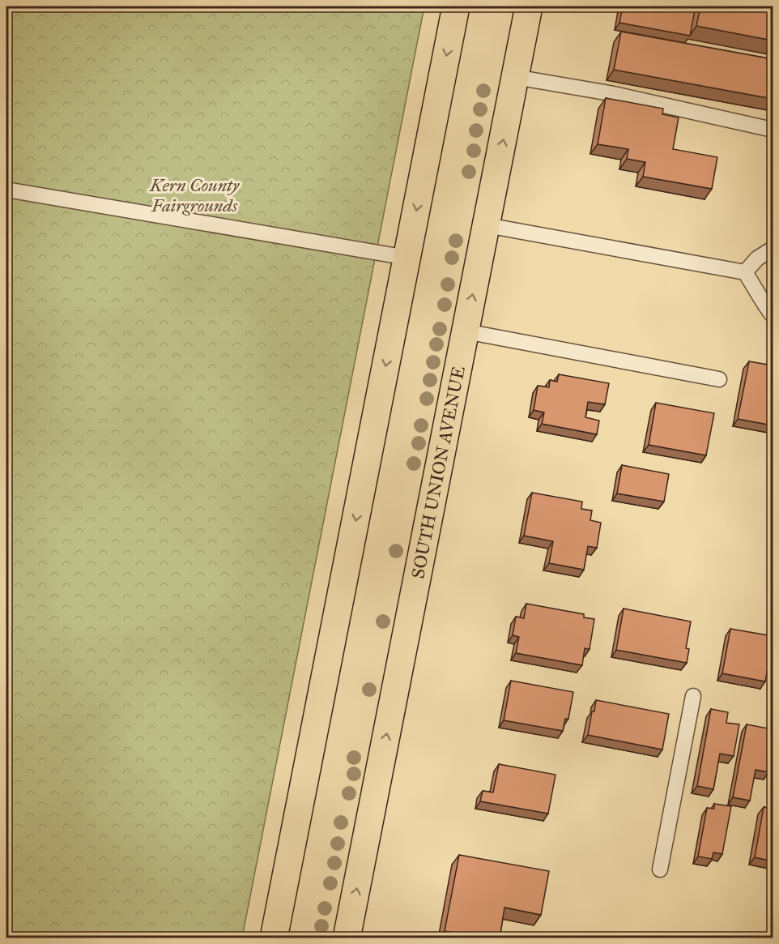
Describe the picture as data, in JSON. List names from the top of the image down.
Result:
{
  "streets": {
    "main road": ["SOUTH UNION AVENUE"]
  },
  "parks": ["Kern County Fairgrounds"]
}
